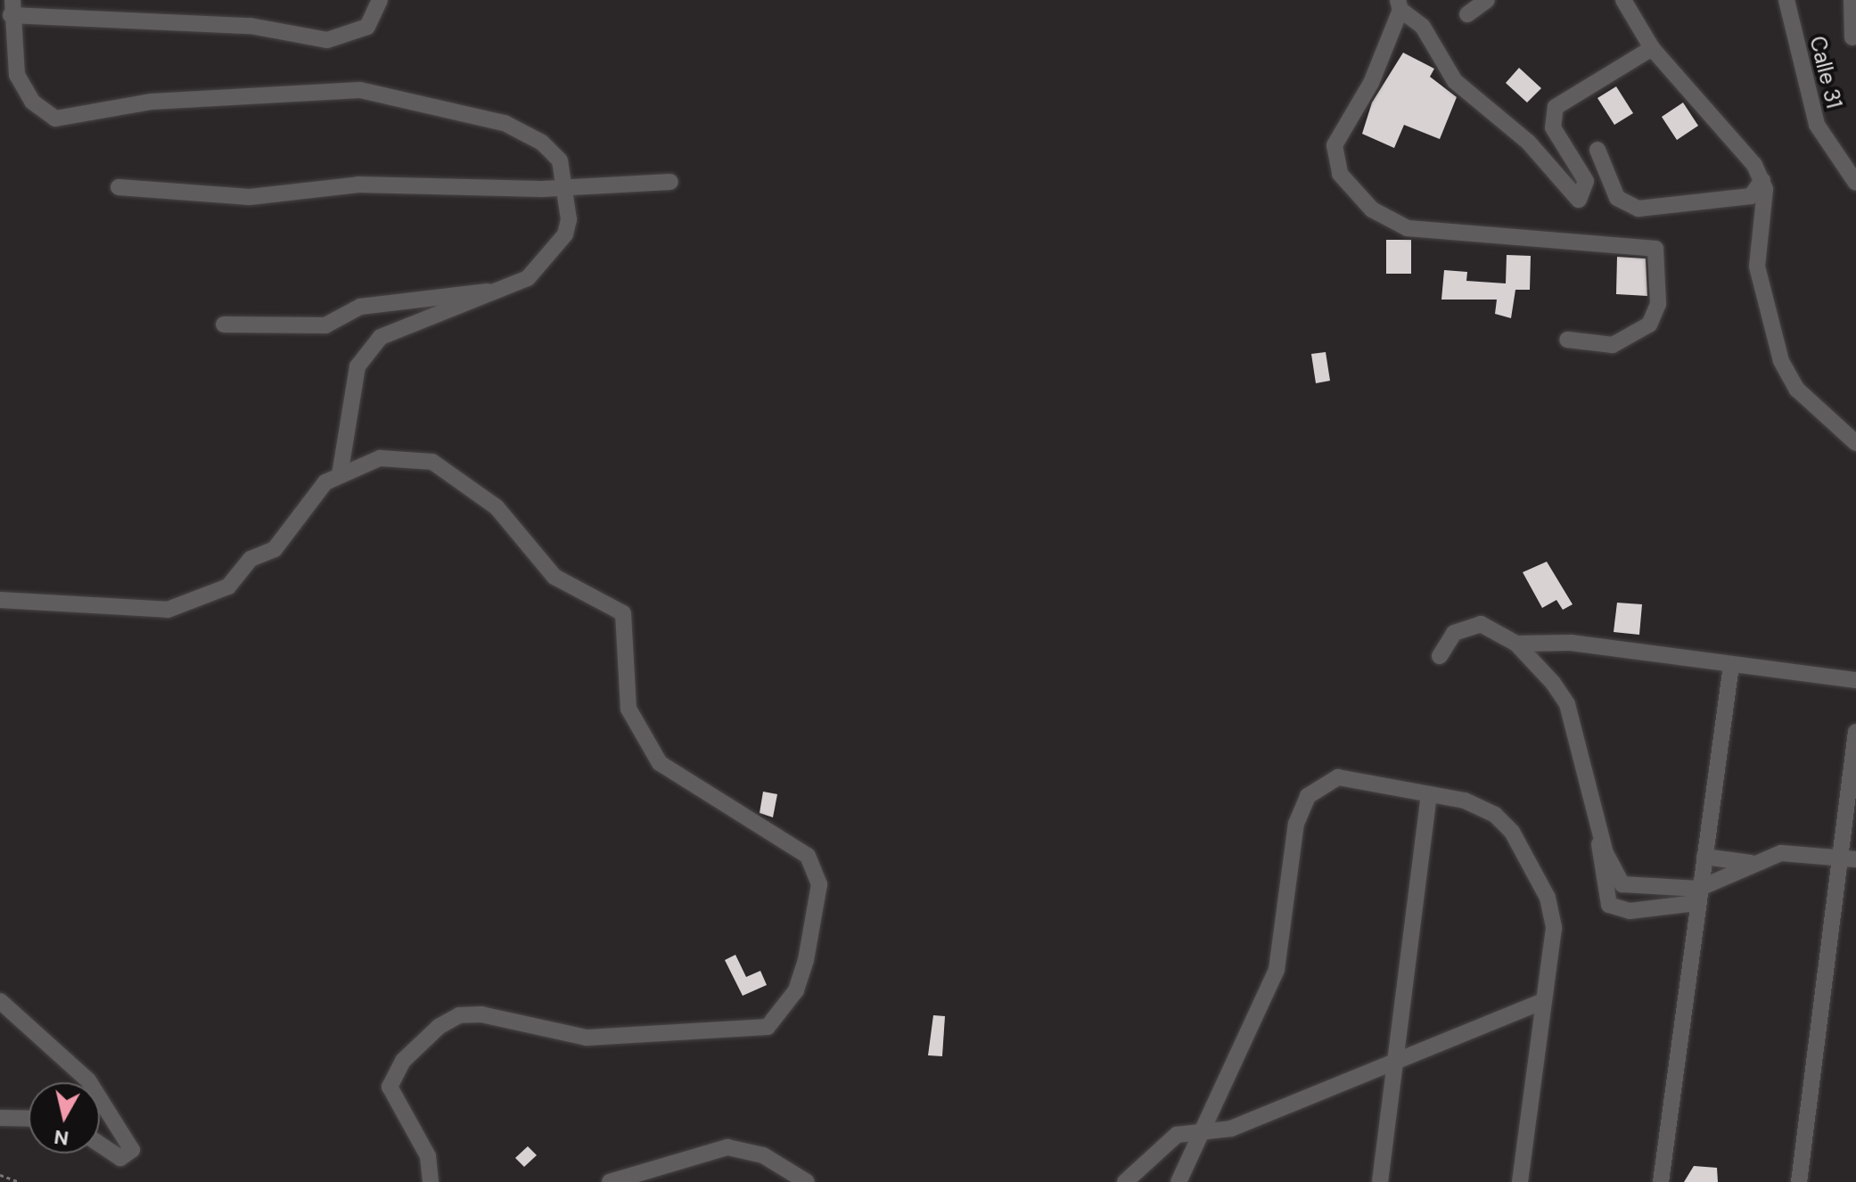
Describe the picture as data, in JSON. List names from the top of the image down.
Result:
{
  "streets": {
    "street": ["Calle 31"]
  },
  "north": "bottom"
}
